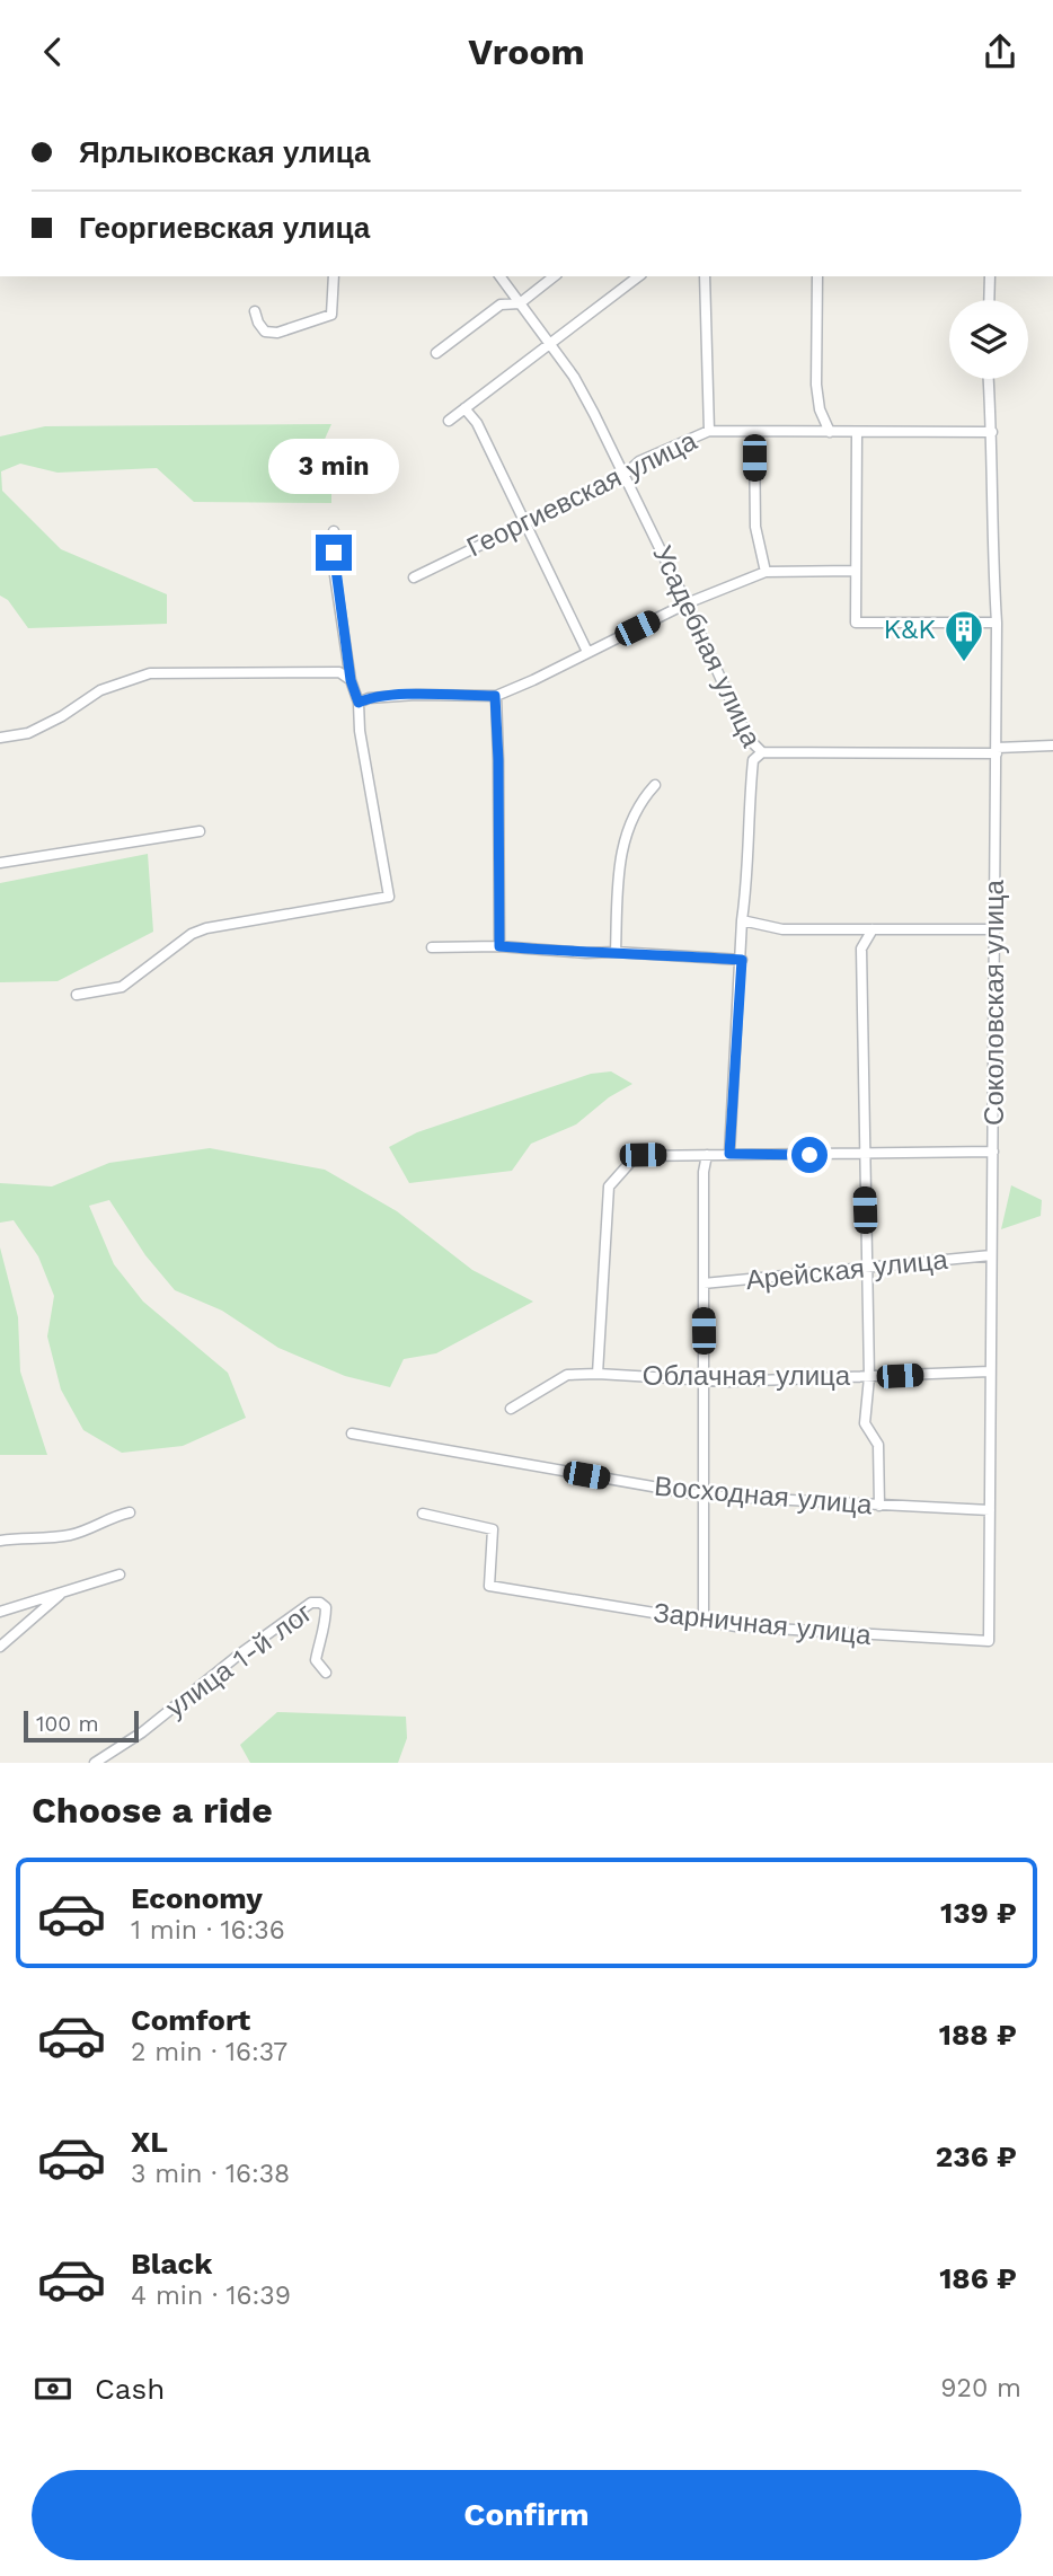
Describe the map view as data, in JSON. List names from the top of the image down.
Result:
{
  "streets": {
    "street": [
      "Георгиевская улица",
      "Усадебная улица",
      "Соколовская улица",
      "Арейская улица",
      "Облачная улица",
      "Восходная улица",
      "Зарничная улица",
      "улица 1-й лог"
    ]
  },
  "crossings": [
    ["Георгиевская улица", "Усадебная улица"],
    ["Георгиевская улица", "Соколовская улица"],
    ["Соколовская улица", "Арейская улица"],
    ["Соколовская улица", "Облачная улица"],
    ["Соколовская улица", "Восходная улица"],
    ["Соколовская улица", "Зарничная улица"]
  ],
  "places": {
    "building": ["K&K"]
  },
  "scale_bar": "100 m",
  "page": {
    "header": "Vroom",
    "banner": ["Ярлыковская улица", "Георгиевская улица"],
    "bubble": "3 min",
    "scale": "100 m",
    "heading": "Choose a ride",
    "list": [
      {
        "name": "Economy",
        "note": "1 min · 16:36",
        "value": "139 ₽"
      },
      {
        "name": "Comfort",
        "note": "2 min · 16:37",
        "value": "188 ₽"
      },
      {
        "name": "XL",
        "note": "3 min · 16:38",
        "value": "236 ₽"
      },
      {
        "name": "Black",
        "note": "4 min · 16:39",
        "value": "186 ₽"
      }
    ],
    "pay": ["Cash", "920 m"],
    "buttons": "Confirm"
  }
}
